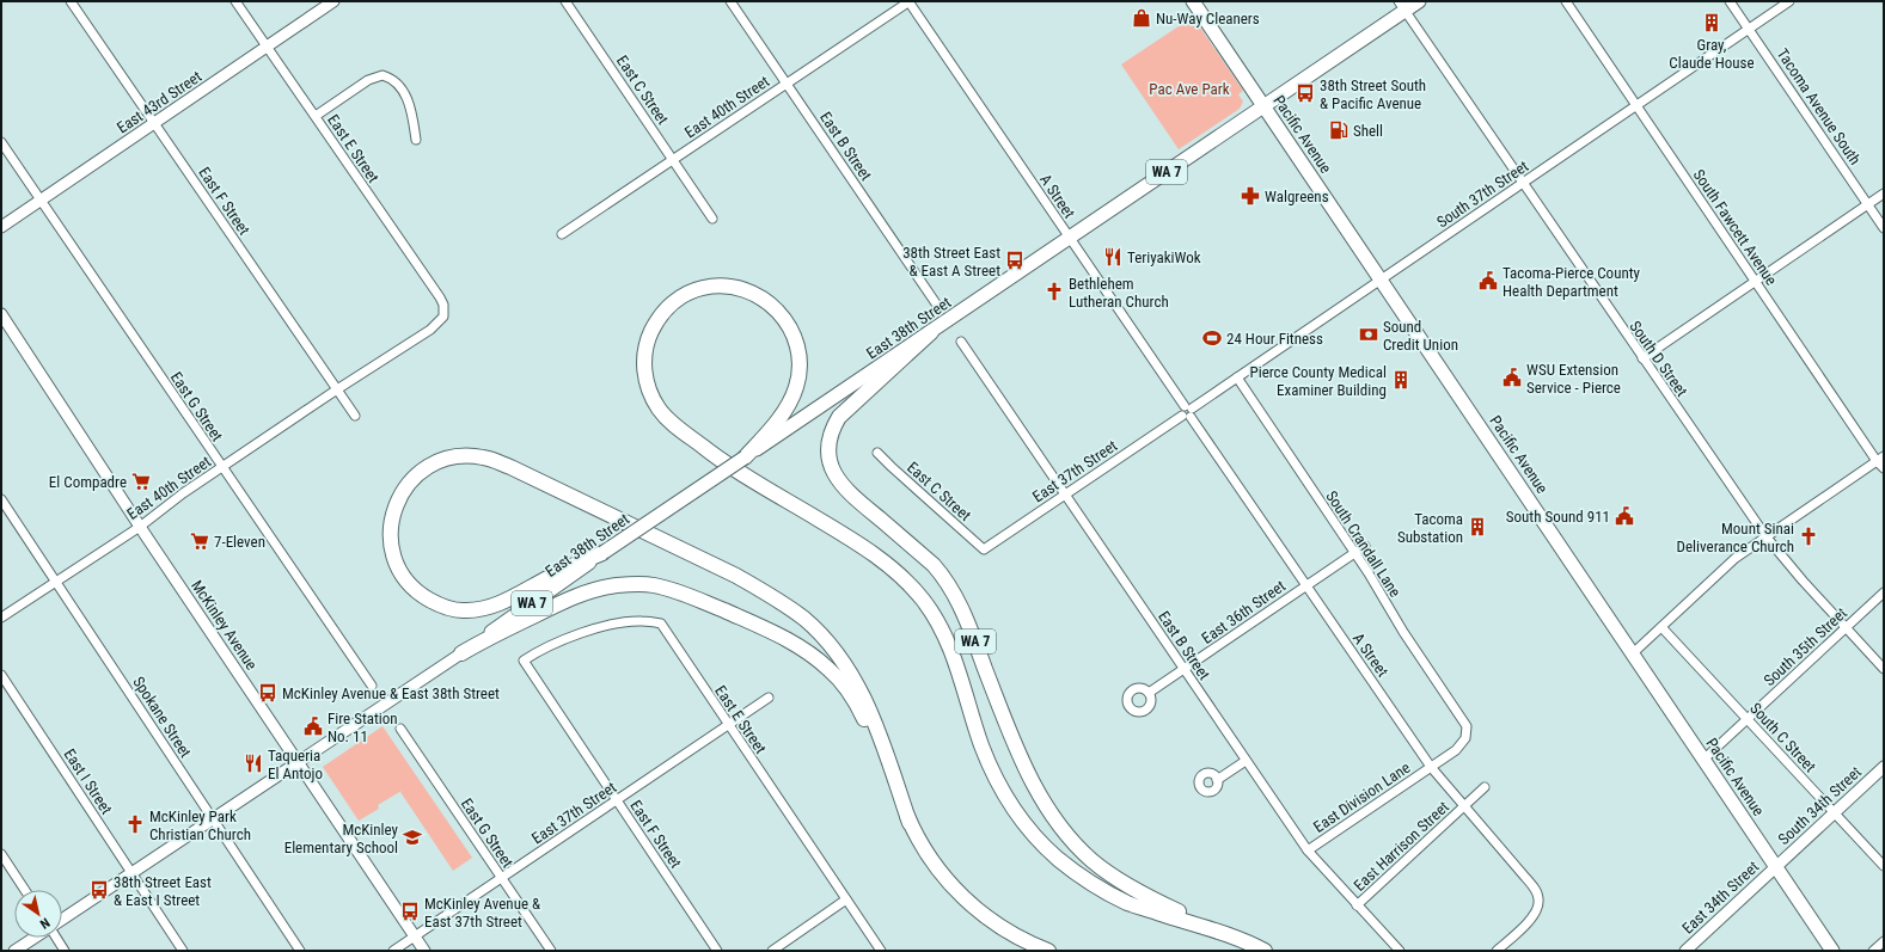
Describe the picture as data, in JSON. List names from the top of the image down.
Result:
{
  "streets": {
    "highway": ["WA 7"],
    "main road": [
      "East 43rd Street",
      "Pacific Avenue",
      "East 38th Street",
      "McKinley Avenue",
      "South 34th Street",
      "East 34th Street"
    ],
    "street": [
      "East C Street",
      "East 40th Street",
      "Tacoma Avenue South",
      "East B Street",
      "East E Street",
      "South 37th Street",
      "A Street",
      "East F Street",
      "South Fawcett Avenue",
      "South D Street",
      "East G Street",
      "East 37th Street",
      "South Crandall Lane",
      "East 36th Street",
      "South 35th Street",
      "Spokane Street",
      "South C Street",
      "East I Street",
      "East Division Lane",
      "East Harrison Street"
    ]
  },
  "crossings": [
    ["East C Street", "East 40th Street"],
    ["East C Street", "East 37th Street"],
    ["East 43rd Street", "East E Street"],
    ["East 43rd Street", "East F Street"],
    ["East 43rd Street", "East G Street"],
    ["East 40th Street", "East B Street"],
    ["East 40th Street", "East E Street"],
    ["East 40th Street", "A Street"],
    ["East 40th Street", "East F Street"],
    ["East 40th Street", "East G Street"],
    ["East 40th Street", "McKinley Avenue"],
    ["East 40th Street", "Spokane Street"],
    ["Tacoma Avenue South", "South 37th Street"],
    ["Pacific Avenue", "WA 7"],
    ["Pacific Avenue", "South 37th Street"],
    ["Pacific Avenue", "South 35th Street"],
    ["Pacific Avenue", "South 34th Street"],
    ["Pacific Avenue", "East 34th Street"],
    ["East B Street", "East 37th Street"],
    ["East B Street", "East 36th Street"],
    ["East B Street", "East Division Lane"],
    ["East B Street", "East Harrison Street"],
    ["East E Street", "East F Street"],
    ["East E Street", "East 37th Street"],
    ["WA 7", "A Street"],
    ["WA 7", "East 38th Street"],
    ["WA 7", "South D Street"],
    ["South 37th Street", "A Street"],
    ["South 37th Street", "South Fawcett Avenue"],
    ["South 37th Street", "South D Street"],
    ["South 37th Street", "East 37th Street"],
    ["South 37th Street", "South Crandall Lane"],
    ["A Street", "East 38th Street"],
    ["A Street", "East 37th Street"],
    ["A Street", "East 36th Street"],
    ["A Street", "East Division Lane"],
    ["A Street", "East Harrison Street"],
    ["East F Street", "East 37th Street"],
    ["East 38th Street", "McKinley Avenue"],
    ["East 38th Street", "Spokane Street"],
    ["East 38th Street", "East I Street"],
    ["South D Street", "South 35th Street"],
    ["East G Street", "East 37th Street"],
    ["East 37th Street", "McKinley Avenue"],
    ["South Crandall Lane", "East 36th Street"],
    ["South Crandall Lane", "East Division Lane"],
    ["South 35th Street", "South C Street"],
    ["South C Street", "South 34th Street"],
    ["South 34th Street", "East 34th Street"]
  ],
  "parks": ["Pac Ave Park"],
  "places": {
    "shop": ["Nu-Way Cleaners"],
    "building": ["Gray, Claude House", "Pierce County Medical Examiner Building", "Tacoma Substation"],
    "bus stop": [
      "38th Street South & Pacific Avenue",
      "38th Street East & East A Street",
      "McKinley Avenue & East 38th Street",
      "38th Street East & East I Street",
      "McKinley Avenue & East 37th Street"
    ],
    "fuel station": ["Shell"],
    "pharmacy": ["Walgreens"],
    "restaurant": ["TeriyakiWok", "Taqueria El Antojo"],
    "public building": [
      "Tacoma-Pierce County Health Department",
      "WSU Extension Service - Pierce",
      "South Sound 911",
      "Fire Station No. 11"
    ],
    "church": ["Bethlehem Lutheran Church", "Mount Sinai Deliverance Church", "McKinley Park Christian Church"],
    "bank": ["Sound Credit Union"],
    "sports": ["24 Hour Fitness"],
    "supermarket": ["El Compadre", "7-Eleven"],
    "school or university": ["McKinley Elementary School"]
  },
  "north": "bottom right"
}
